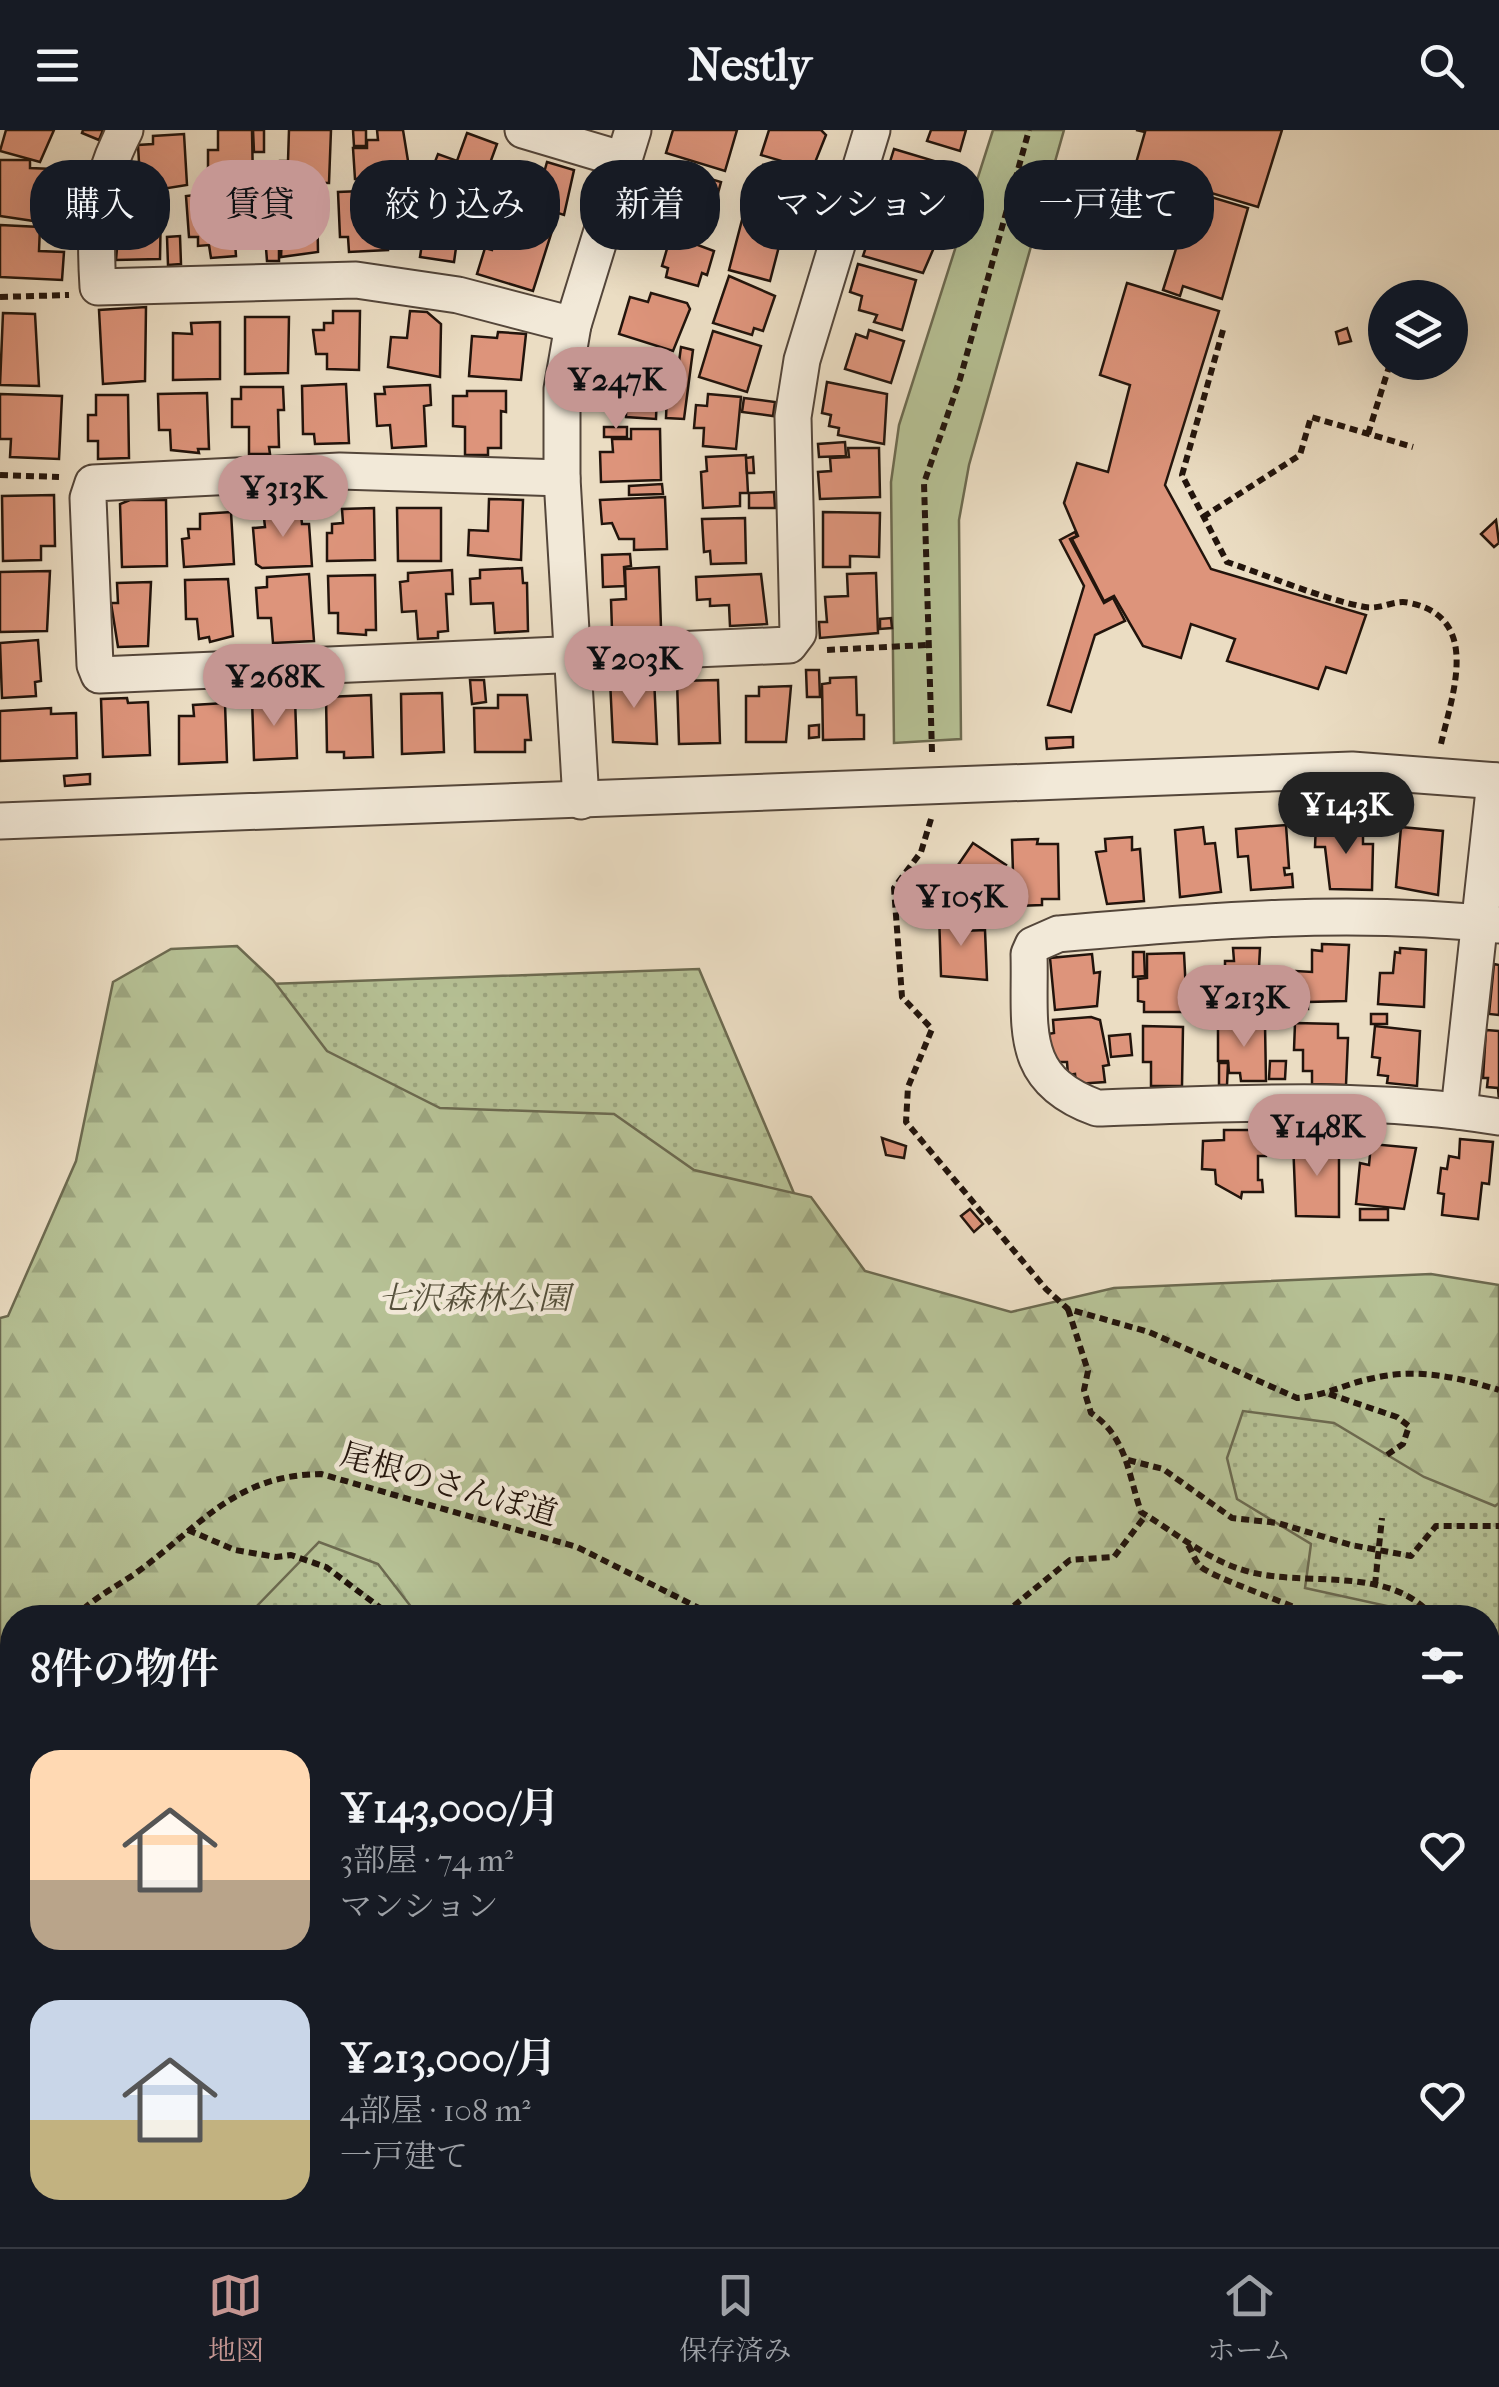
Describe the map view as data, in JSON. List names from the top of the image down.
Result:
{
  "streets": {
    "path": ["尾根のさんぽ道"]
  },
  "parks": ["七沢森林公園"],
  "page": {
    "header": "Nestly",
    "chip": [
      "購入",
      "賃貸",
      "絞り込み",
      "新着",
      "マンション",
      "一戸建て"
    ],
    "price": [
      "¥247K",
      "¥313K",
      "¥203K",
      "¥268K",
      "¥143K",
      "¥105K",
      "¥213K",
      "¥148K"
    ],
    "heading": "8件の物件",
    "list": [
      {
        "name": "¥143,000/月",
        "note": "3部屋 · 74 m² · マンション"
      },
      {
        "name": "¥213,000/月",
        "note": "4部屋 · 108 m² · 一戸建て"
      }
    ],
    "tabs": ["地図", "保存済み", "ホーム"]
  }
}
